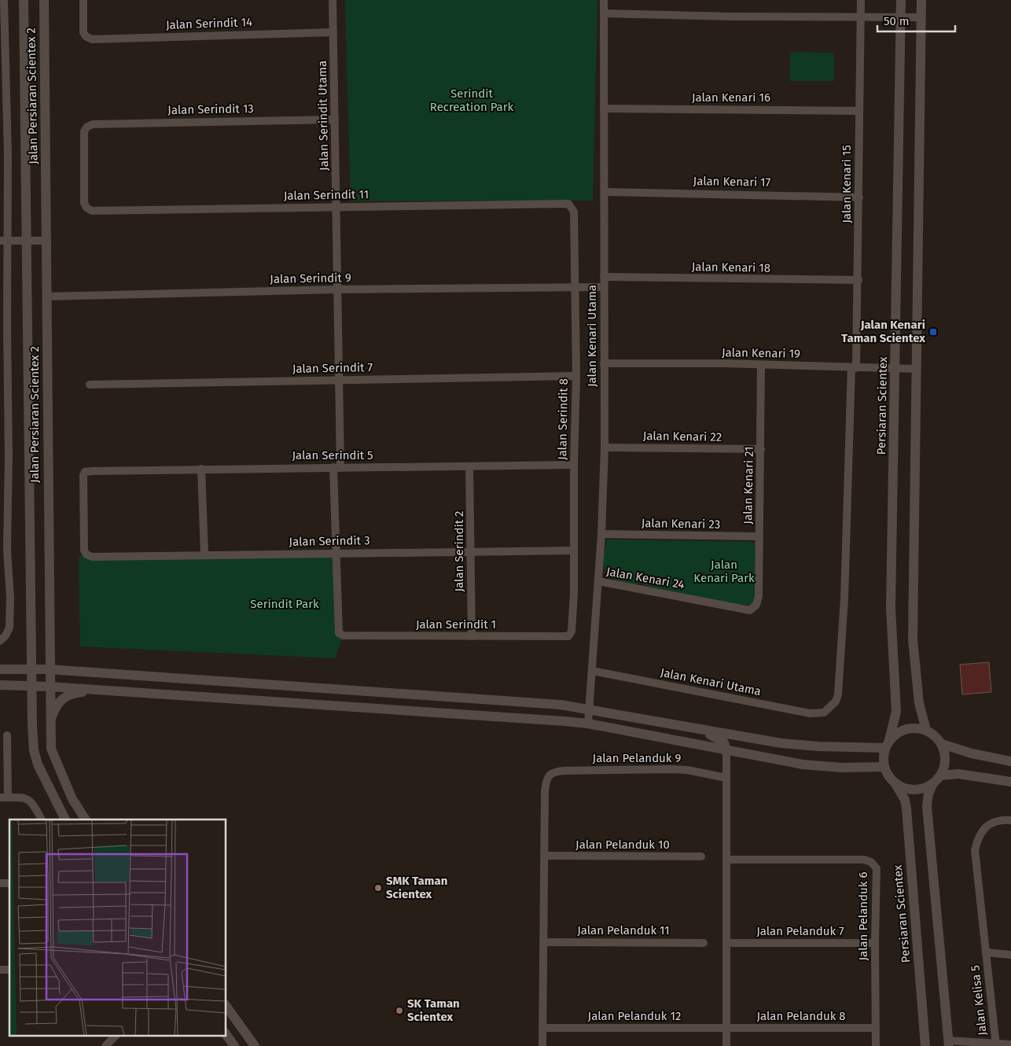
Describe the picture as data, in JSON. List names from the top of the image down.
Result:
{
  "streets": {
    "street": [
      "Jalan Serindit 14",
      "Jalan Persiaran Scientex 2",
      "Jalan Kenari 16",
      "Jalan Serindit 13",
      "Jalan Serindit Utama",
      "Jalan Kenari 17",
      "Jalan Kenari 15",
      "Jalan Serindit 11",
      "Jalan Kenari 18",
      "Jalan Serindit 9",
      "Jalan Kenari Utama",
      "Jalan Kenari 19",
      "Jalan Serindit 7",
      "Persiaran Scientex",
      "Jalan Serindit 8",
      "Jalan Kenari 22",
      "Jalan Serindit 5",
      "Jalan Kenari 21",
      "Jalan Kenari 23",
      "Jalan Serindit 3",
      "Jalan Serindit 2",
      "Jalan Kenari 24",
      "Jalan Serindit 1",
      "Jalan Pelanduk 9",
      "Jalan Pelanduk 10",
      "Jalan Pelanduk 6",
      "Jalan Pelanduk 11",
      "Jalan Pelanduk 7",
      "Jalan Kelisa 5",
      "Jalan Pelanduk 12",
      "Jalan Pelanduk 8"
    ]
  },
  "crossings": [
    ["Jalan Serindit 14", "Jalan Serindit Utama"],
    ["Jalan Persiaran Scientex 2", "Jalan Serindit 9"],
    ["Jalan Kenari 16", "Jalan Kenari 15"],
    ["Jalan Kenari 16", "Jalan Kenari Utama"],
    ["Jalan Serindit 13", "Jalan Serindit Utama"],
    ["Jalan Serindit 13", "Jalan Serindit 11"],
    ["Jalan Serindit Utama", "Jalan Serindit 11"],
    ["Jalan Serindit Utama", "Jalan Serindit 9"],
    ["Jalan Serindit Utama", "Jalan Serindit 7"],
    ["Jalan Serindit Utama", "Jalan Serindit 5"],
    ["Jalan Serindit Utama", "Jalan Serindit 3"],
    ["Jalan Serindit Utama", "Jalan Serindit 1"],
    ["Jalan Kenari 17", "Jalan Kenari 15"],
    ["Jalan Kenari 17", "Jalan Kenari Utama"],
    ["Jalan Kenari 15", "Jalan Kenari 18"],
    ["Jalan Kenari 15", "Jalan Kenari Utama"],
    ["Jalan Kenari 15", "Jalan Kenari 19"],
    ["Jalan Serindit 11", "Jalan Serindit 8"],
    ["Jalan Kenari 18", "Jalan Kenari Utama"],
    ["Jalan Serindit 9", "Jalan Kenari Utama"],
    ["Jalan Serindit 9", "Jalan Serindit 8"],
    ["Jalan Kenari Utama", "Jalan Kenari 19"],
    ["Jalan Kenari Utama", "Jalan Kenari 22"],
    ["Jalan Kenari Utama", "Jalan Kenari 23"],
    ["Jalan Kenari Utama", "Jalan Kenari 24"],
    ["Jalan Kenari 19", "Persiaran Scientex"],
    ["Jalan Kenari 19", "Jalan Kenari 21"],
    ["Jalan Serindit 7", "Jalan Serindit 8"],
    ["Jalan Serindit 8", "Jalan Serindit 5"],
    ["Jalan Serindit 8", "Jalan Serindit 3"],
    ["Jalan Serindit 8", "Jalan Serindit 1"],
    ["Jalan Kenari 22", "Jalan Kenari 21"],
    ["Jalan Serindit 5", "Jalan Serindit 3"],
    ["Jalan Serindit 5", "Jalan Serindit 2"],
    ["Jalan Kenari 21", "Jalan Kenari 23"],
    ["Jalan Kenari 21", "Jalan Kenari 24"],
    ["Jalan Serindit 3", "Jalan Serindit 2"],
    ["Jalan Serindit 2", "Jalan Serindit 1"],
    ["Jalan Pelanduk 9", "Jalan Pelanduk 10"],
    ["Jalan Pelanduk 6", "Jalan Pelanduk 7"],
    ["Jalan Pelanduk 6", "Jalan Pelanduk 8"],
    ["Jalan Pelanduk 12", "Jalan Pelanduk 8"]
  ],
  "parks": ["Serindit Recreation Park", "Jalan Kenari Park", "Serindit Park"],
  "places": {
    "transit": ["Jalan Kenari Taman Scientex"],
    "other": ["SMK Taman Scientex", "SK Taman Scientex"]
  },
  "scale_bar": "50 m"
}
